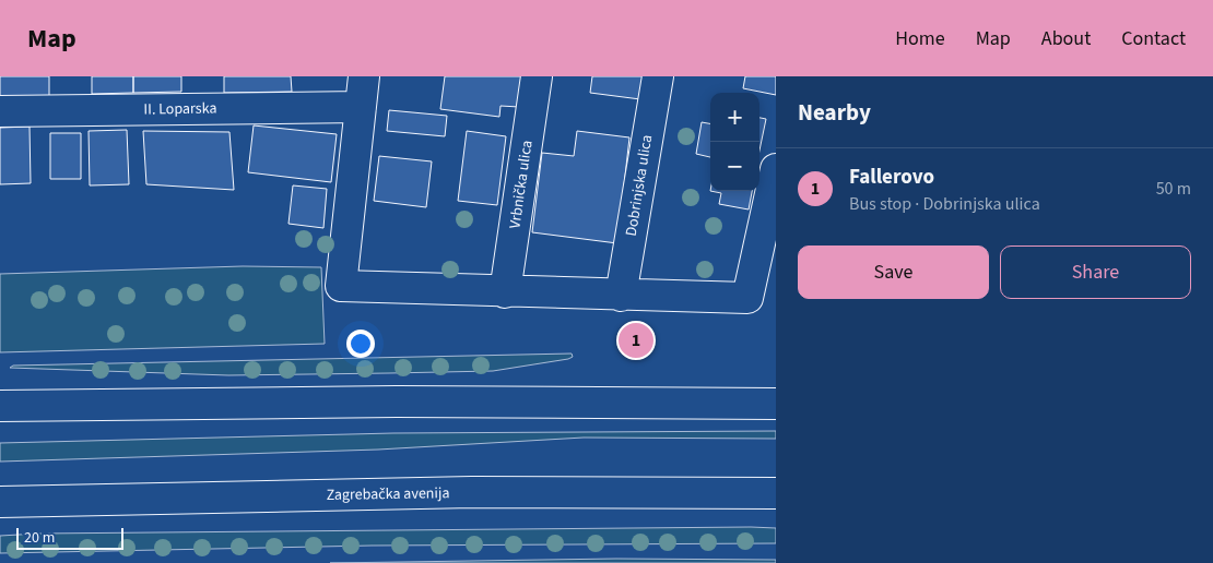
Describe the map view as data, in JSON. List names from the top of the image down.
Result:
{
  "streets": {
    "street": [
      "II. Loparska",
      "Vrbnička ulica",
      "Dobrinjska ulica",
      "Zagrebačka avenija"
    ]
  },
  "scale_bar": "20 m",
  "page": {
    "header": "Map",
    "nav": [
      "Home",
      "Map",
      "About",
      "Contact"
    ],
    "heading": "Nearby",
    "map_buttons": ["+", "−"],
    "list": [
      {
        "mark": "1",
        "name": "Fallerovo",
        "note": "Bus stop · Dobrinjska ulica",
        "value": "50 m"
      }
    ],
    "buttons": ["Save", "Share"],
    "pins": "1",
    "scale": "20 m"
  }
}
